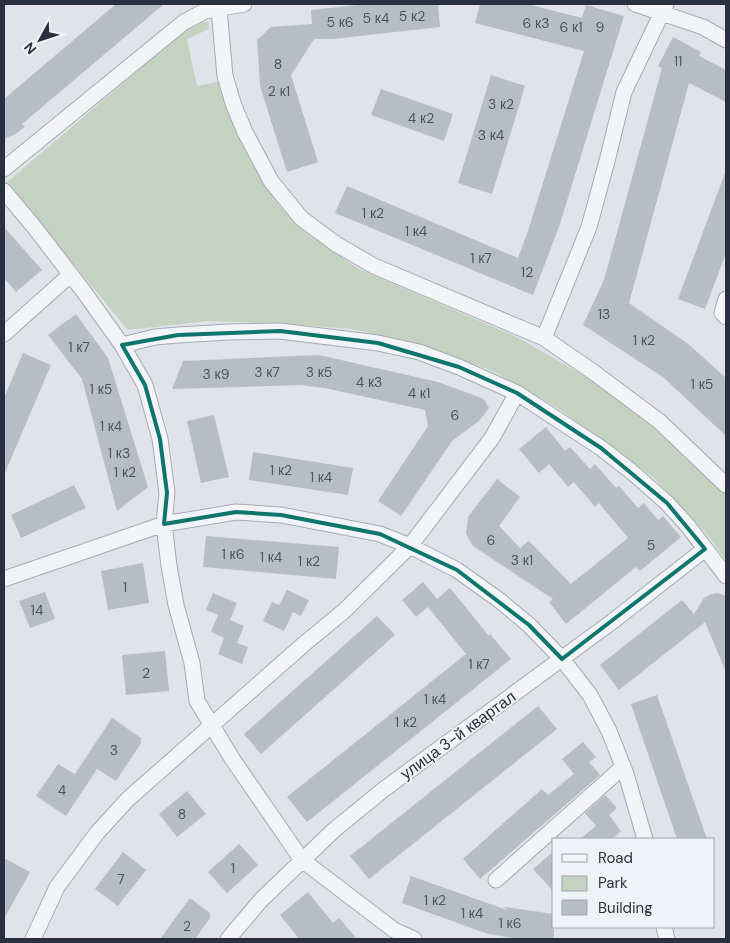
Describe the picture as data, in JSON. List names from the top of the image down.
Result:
{
  "streets": {
    "street": ["улица 3-й квартал"]
  },
  "house_numbers": [
    "5 к2",
    "5 к4",
    "5 к6",
    "6 к3",
    "6 к1",
    "9",
    "11",
    "8",
    "2 к1",
    "3 к2",
    "4 к2",
    "3 к4",
    "1 к2",
    "1 к4",
    "1 к7",
    "12",
    "13",
    "1 к2",
    "1 к7",
    "3 к7",
    "3 к5",
    "3 к9",
    "4 к3",
    "1 к5",
    "1 к5",
    "4 к1",
    "6",
    "1 к4",
    "1 к3",
    "1 к2",
    "1 к2",
    "1 к4",
    "6",
    "5",
    "1 к6",
    "1 к4",
    "3 к1",
    "1 к2",
    "1",
    "14",
    "1 к7",
    "2",
    "1 к4",
    "1 к2",
    "3",
    "4",
    "8",
    "1",
    "7",
    "1 к2",
    "1 к4",
    "1 к6",
    "2"
  ],
  "legend": ["Road", "Park", "Building"],
  "north": "bottom left"
}
